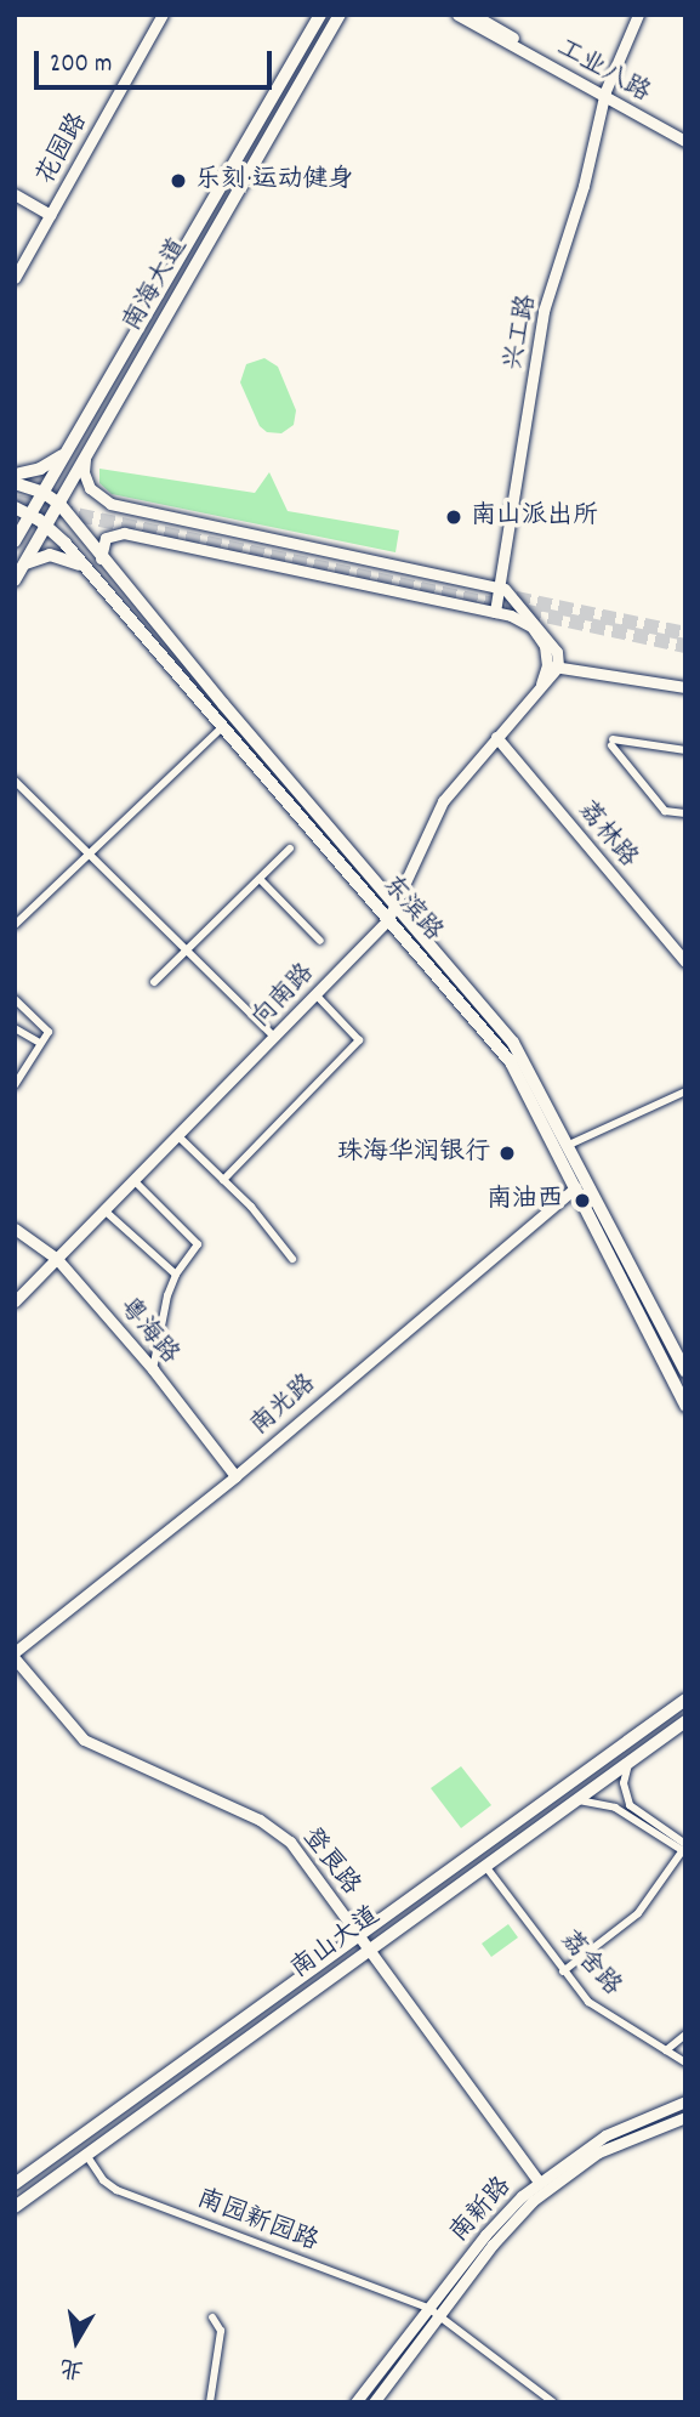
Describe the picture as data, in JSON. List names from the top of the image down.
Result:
{
  "streets": {
    "main road": ["南海大道", "东滨路", "南山大道"],
    "street": [
      "工业八路",
      "花园路",
      "兴工路",
      "荔林路",
      "向南路",
      "粤海路",
      "南光路",
      "登良路",
      "荔舍路",
      "南新路",
      "南园新园路"
    ]
  },
  "crossings": [
    ["工业八路", "兴工路"],
    ["南海大道", "东滨路"],
    ["荔林路", "向南路"],
    ["东滨路", "向南路"],
    ["东滨路", "南光路"],
    ["向南路", "粤海路"],
    ["粤海路", "南光路"],
    ["南光路", "登良路"],
    ["登良路", "南山大道"],
    ["登良路", "南新路"],
    ["南山大道", "荔舍路"],
    ["南山大道", "南园新园路"],
    ["南新路", "南园新园路"]
  ],
  "places": [
    "乐刻·运动健身",
    "南山派出所",
    "珠海华润银行",
    "南油西"
  ],
  "scale_bar": "200 m",
  "north": "bottom"
}
